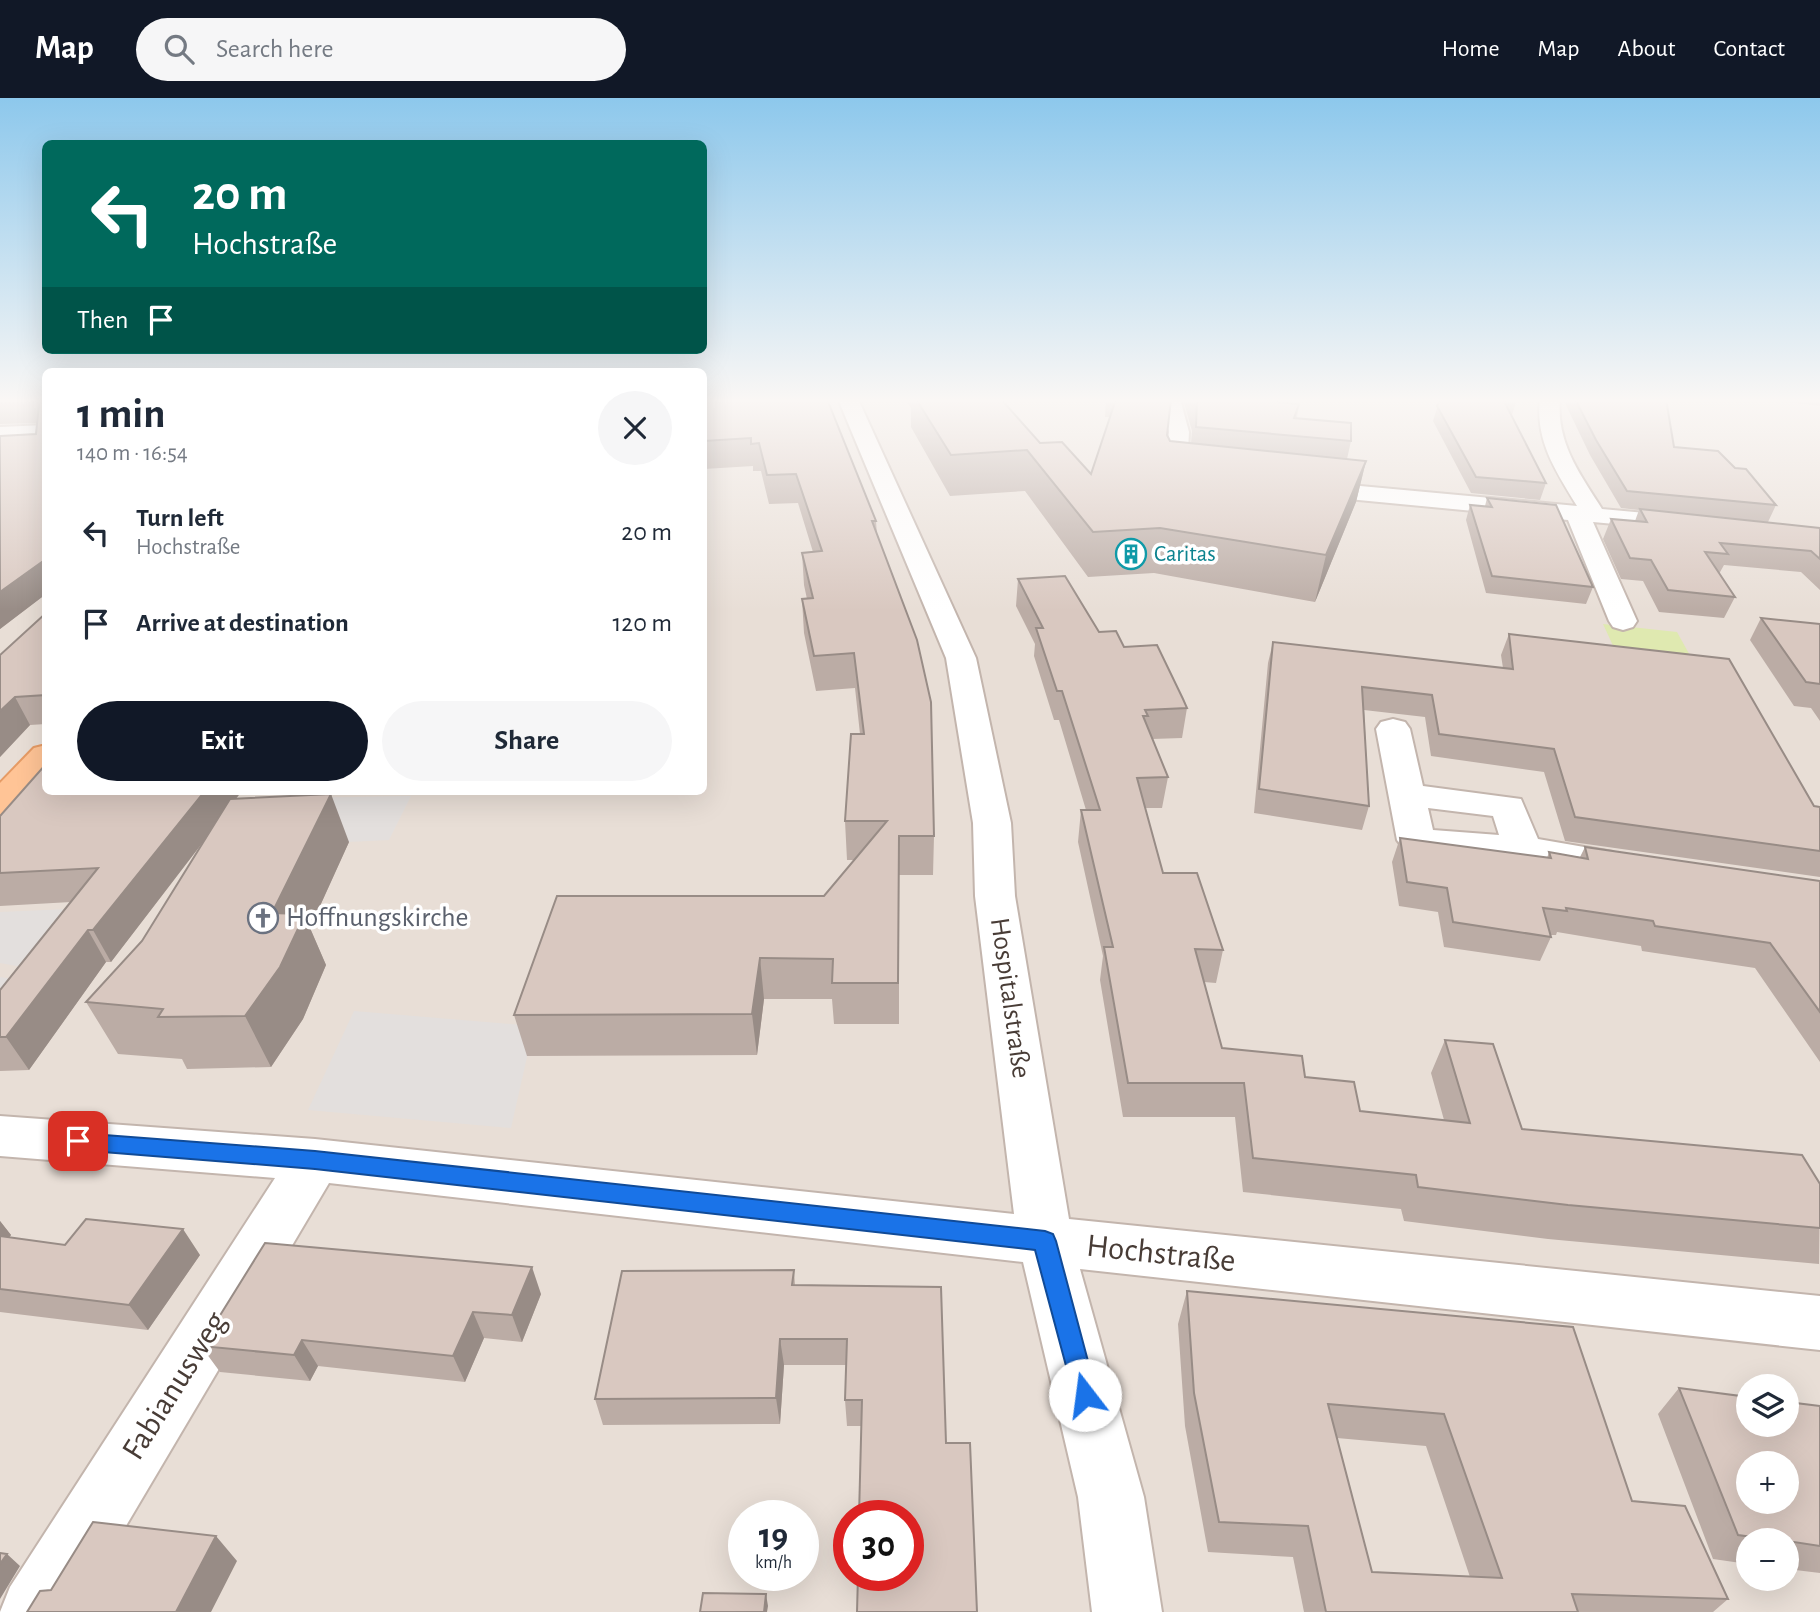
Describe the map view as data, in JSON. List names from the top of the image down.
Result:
{
  "streets": {
    "street": ["Hospitalstraße", "Hochstraße", "Fabianusweg"]
  },
  "crossings": [
    ["Hospitalstraße", "Hochstraße"],
    ["Hochstraße", "Fabianusweg"]
  ],
  "places": {
    "building": ["Caritas"],
    "church": ["Hoffnungskirche"]
  },
  "page": {
    "header": "Map",
    "search": "Search here",
    "nav": [
      "Home",
      "Map",
      "About",
      "Contact"
    ],
    "turn": ["20 m", "Hochstraße"],
    "then": "Then",
    "heading": ["1 min", "140 m · 16:54"],
    "list": [
      {
        "name": "Turn left",
        "note": "Hochstraße",
        "value": "20 m"
      },
      {
        "name": "Arrive at destination",
        "value": "120 m"
      }
    ],
    "buttons": ["Exit", "Share"],
    "map_buttons": ["+", "−"],
    "speed": "19 km/h",
    "limit": "30"
  }
}
